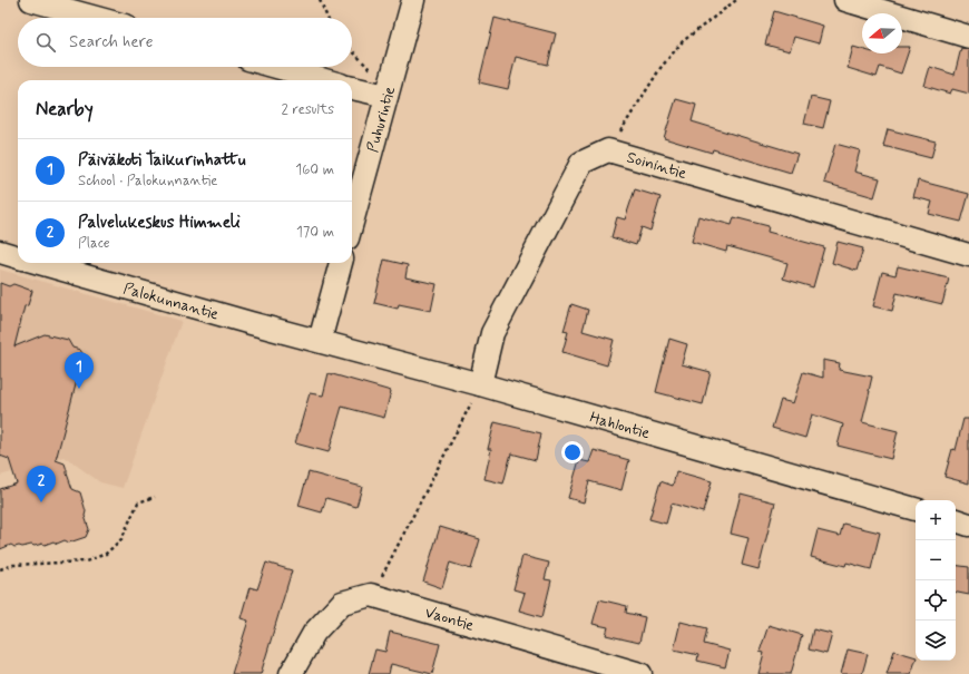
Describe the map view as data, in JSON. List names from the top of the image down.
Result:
{
  "streets": {
    "street": [
      "Puhurintie",
      "Soinintie",
      "Palokunnantie",
      "Hahlontie",
      "Vaontie"
    ]
  },
  "crossings": [
    ["Soinintie", "Hahlontie"],
    ["Palokunnantie", "Hahlontie"]
  ],
  "north": "left",
  "page": {
    "search": "Search here",
    "heading": ["Nearby", "2 results"],
    "list": [
      {
        "mark": "1",
        "name": "Päiväkoti Taikurinhattu",
        "note": "School · Palokunnantie",
        "value": "160 m"
      },
      {
        "mark": "2",
        "name": "Palvelukeskus Himmeli",
        "note": "Place",
        "value": "170 m"
      }
    ],
    "pins": ["1", "2"],
    "map_buttons": ["+", "−"]
  }
}
